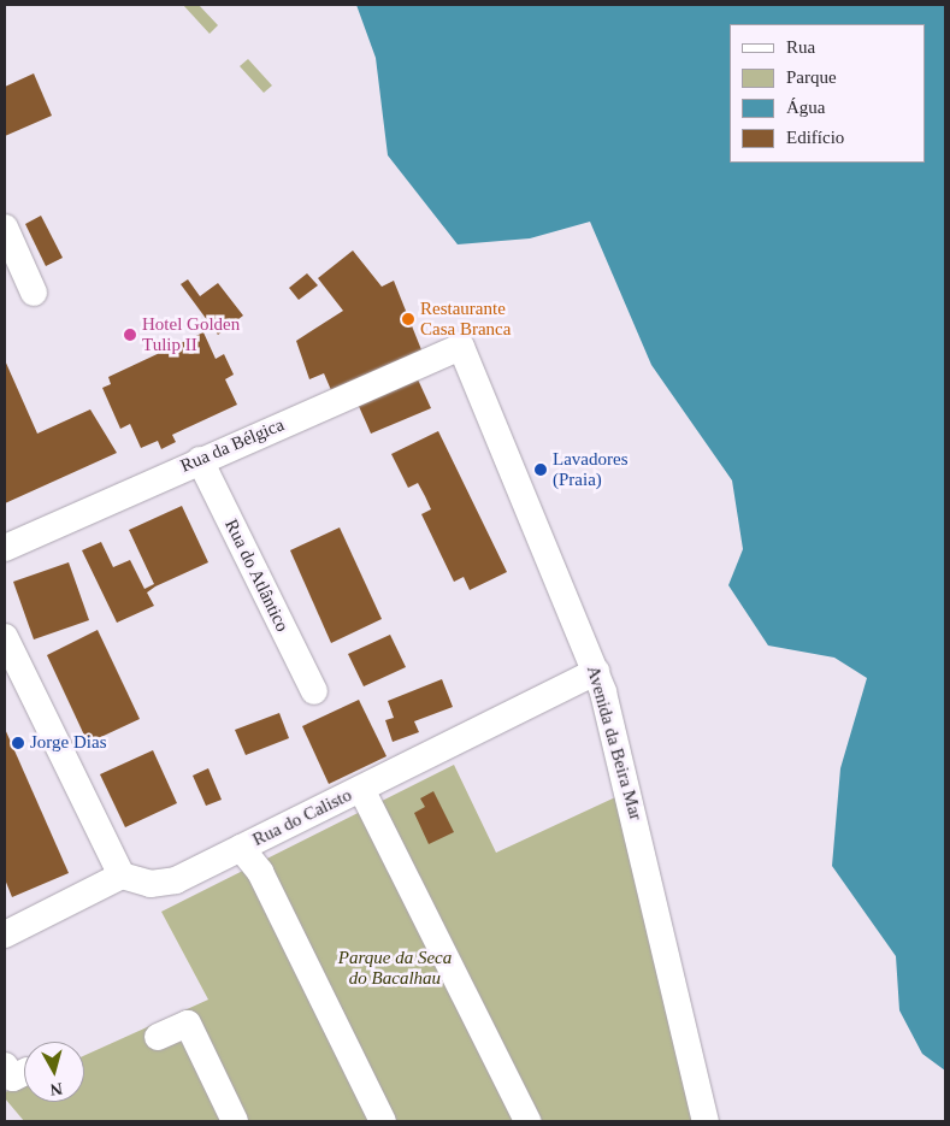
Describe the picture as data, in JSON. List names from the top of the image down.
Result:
{
  "streets": {
    "street": [
      "Rua da Bélgica",
      "Rua do Atlântico",
      "Avenida da Beira Mar",
      "Rua do Calisto"
    ]
  },
  "crossings": [
    ["Rua da Bélgica", "Rua do Atlântico"],
    ["Rua da Bélgica", "Avenida da Beira Mar"],
    ["Avenida da Beira Mar", "Rua do Calisto"]
  ],
  "parks": ["Parque da Seca do Bacalhau"],
  "places": [
    "Restaurante Casa Branca",
    "Hotel Golden Tulip II",
    "Lavadores (Praia)",
    "Jorge Dias"
  ],
  "legend": [
    "Rua",
    "Parque",
    "Água",
    "Edifício"
  ],
  "north": "bottom"
}
